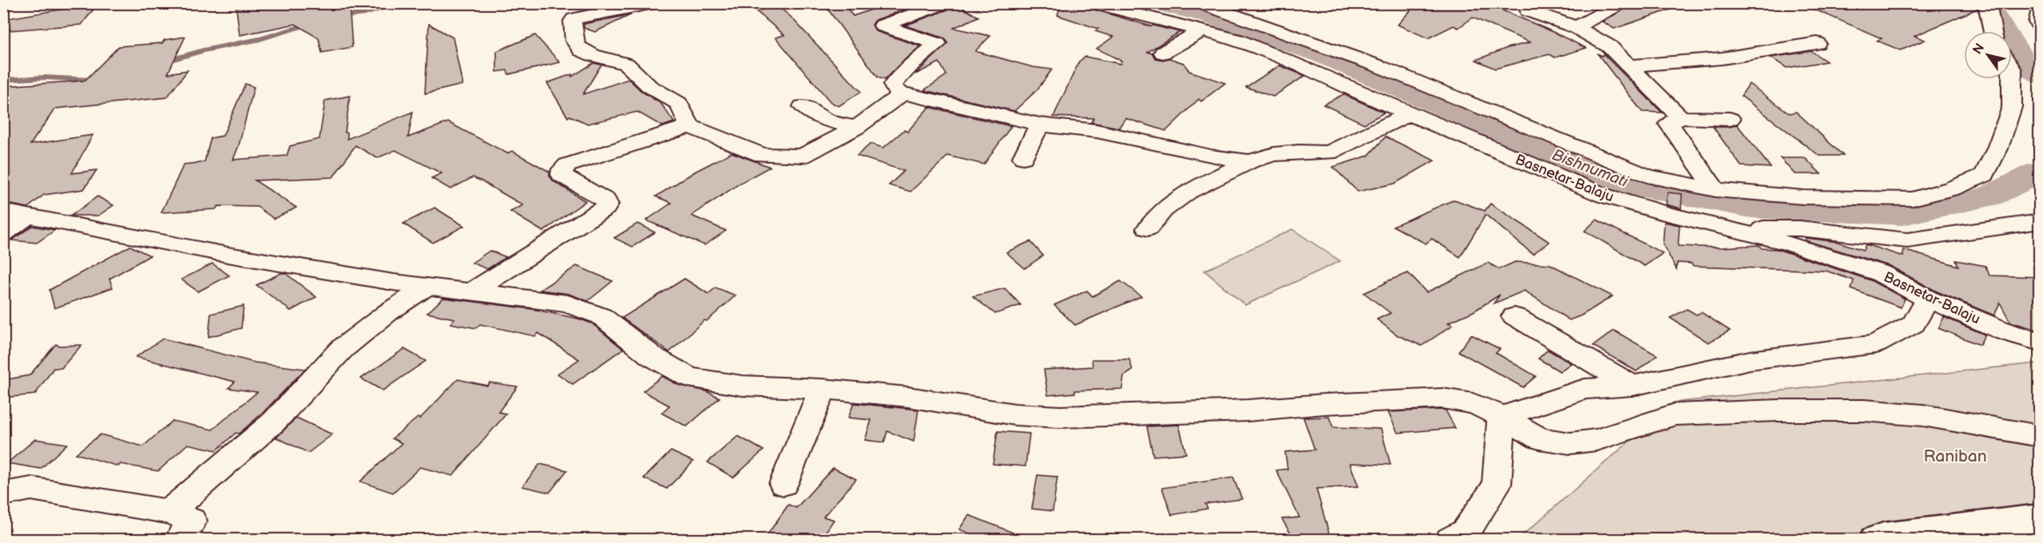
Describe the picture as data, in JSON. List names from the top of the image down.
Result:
{
  "streets": {
    "street": ["Basnetar-Balaju"]
  },
  "water": ["Bishnumati"],
  "parks": ["Raniban"],
  "north": "top left"
}
